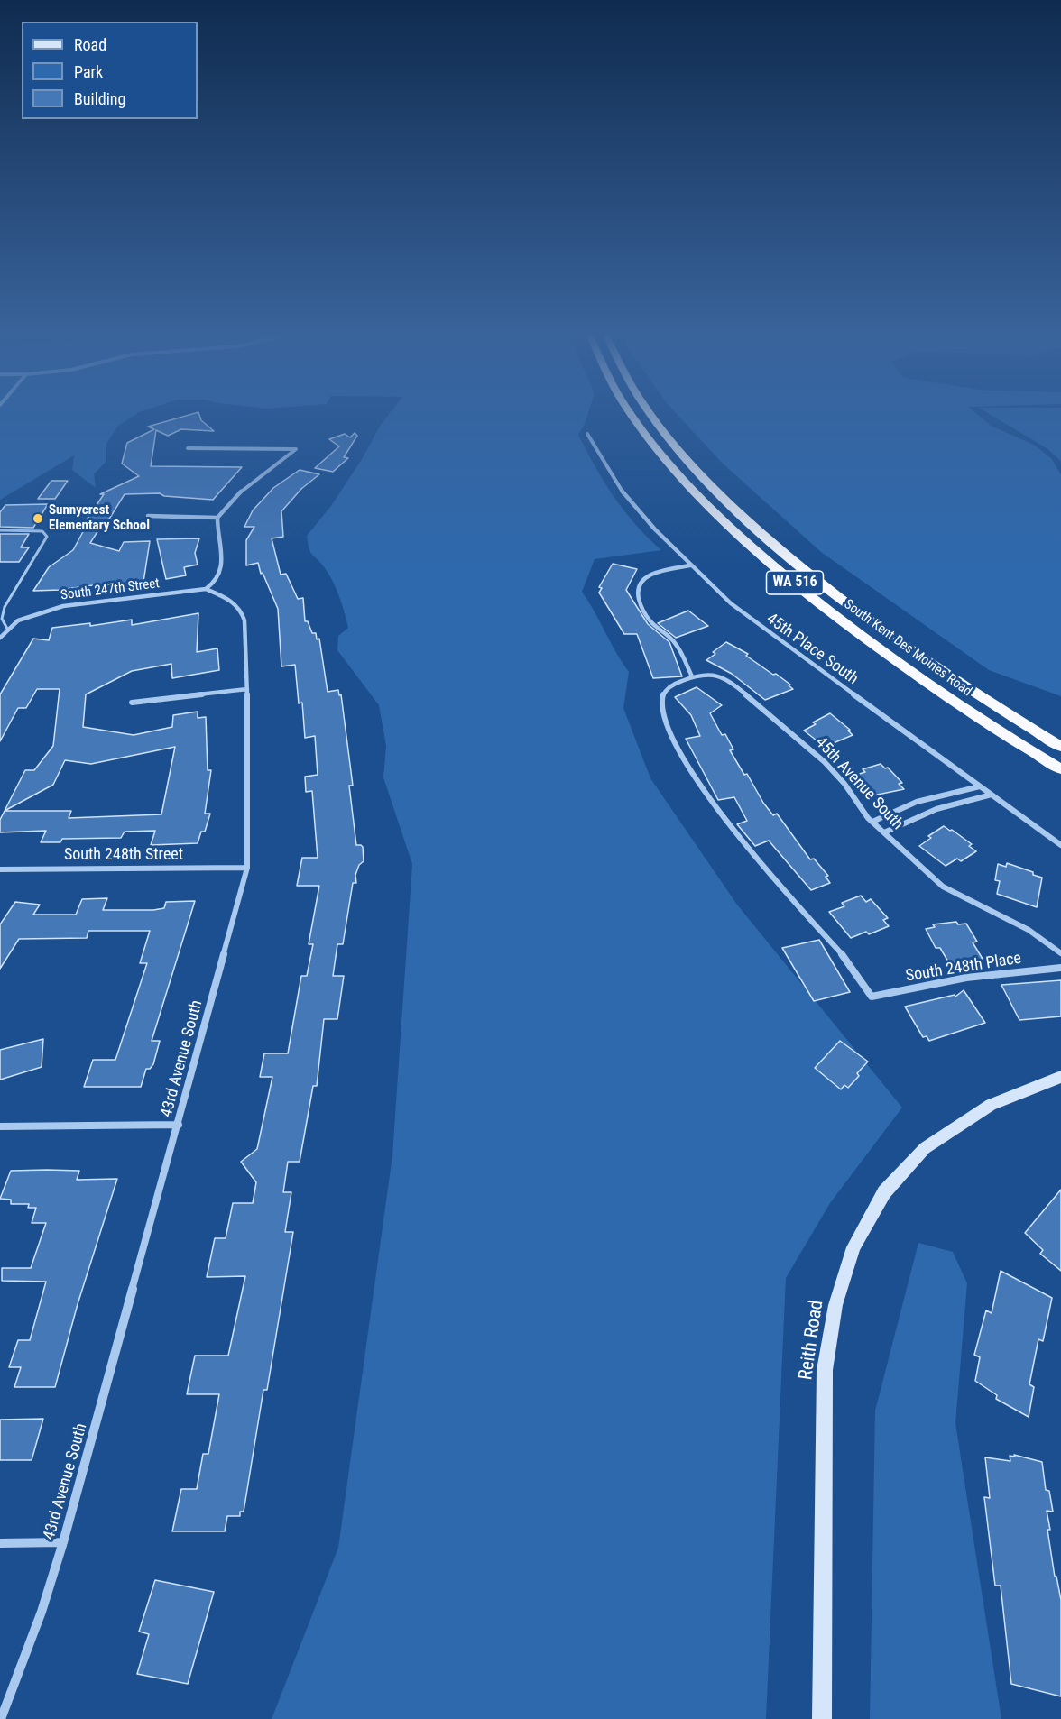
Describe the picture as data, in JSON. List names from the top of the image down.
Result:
{
  "streets": {
    "highway": ["WA 516", "South Kent Des Moines Road"],
    "main road": ["Reith Road"],
    "street": [
      "South 247th Street",
      "45th Place South",
      "45th Avenue South",
      "South 248th Street",
      "South 248th Place",
      "43rd Avenue South"
    ]
  },
  "crossings": [
    ["South 247th Street", "43rd Avenue South"],
    ["45th Avenue South", "South 248th Place"],
    ["South 248th Street", "43rd Avenue South"]
  ],
  "places": ["Sunnycrest Elementary School"],
  "legend": ["Road", "Park", "Building"]
}
